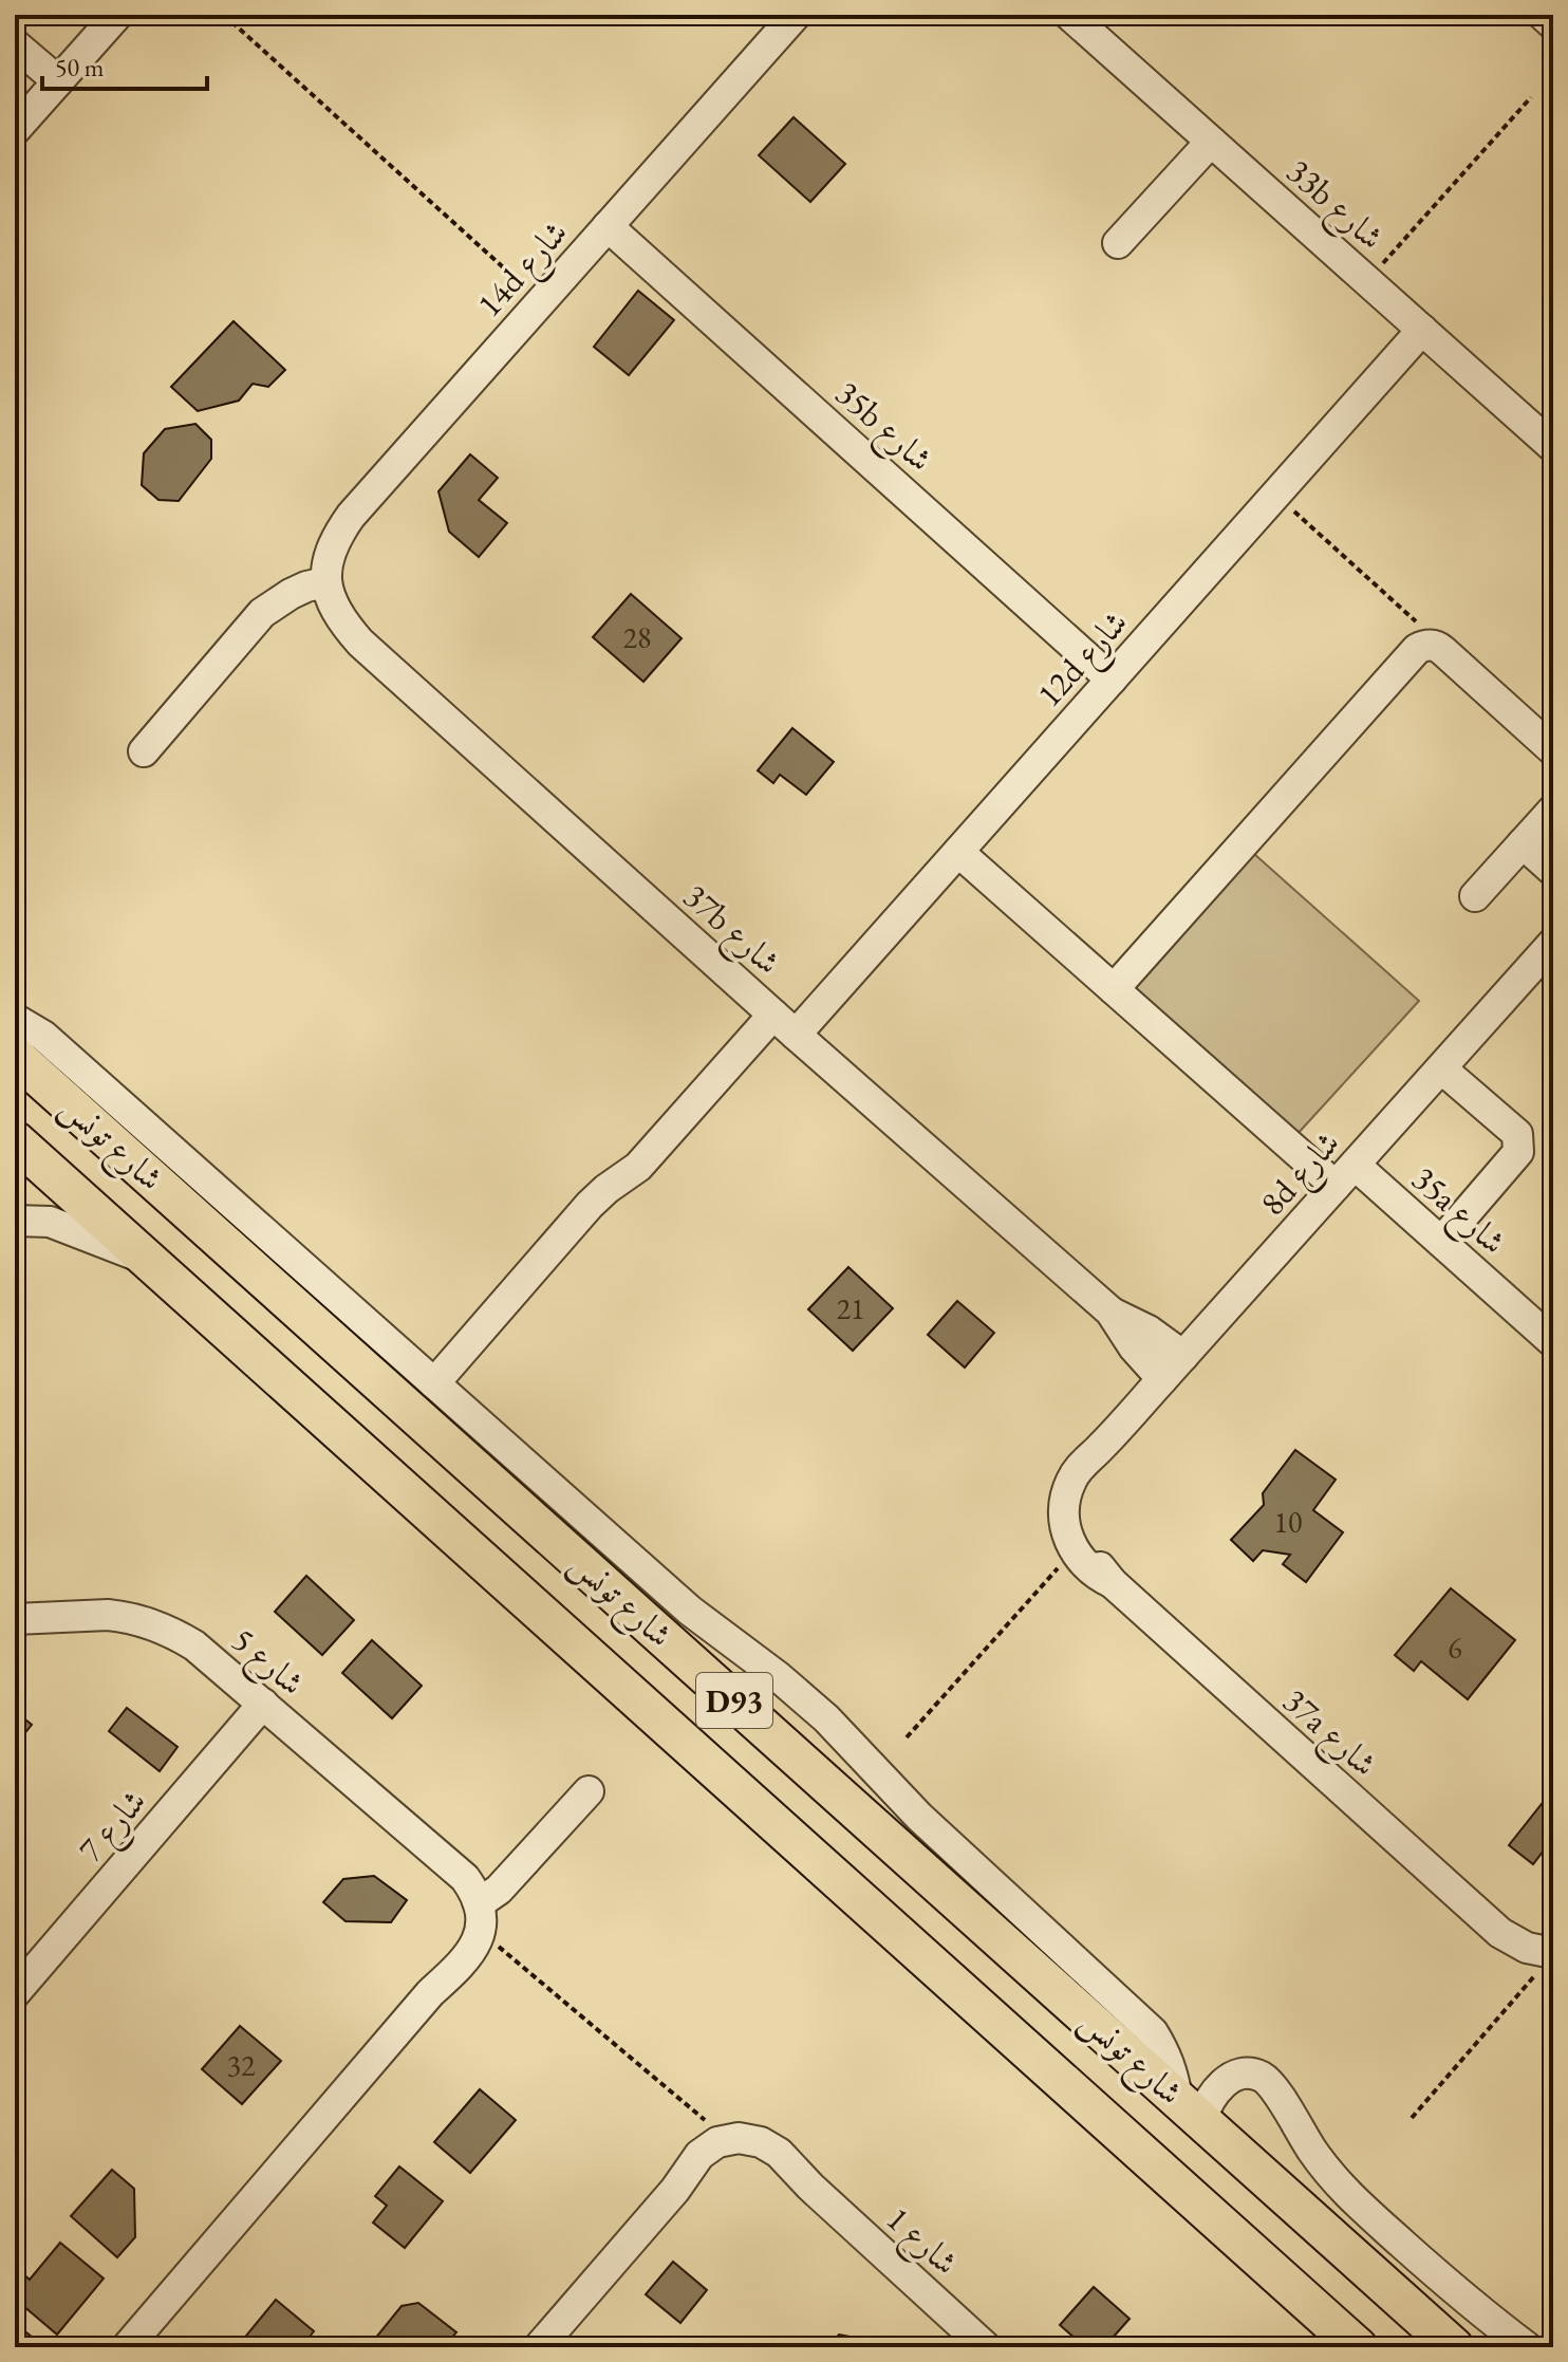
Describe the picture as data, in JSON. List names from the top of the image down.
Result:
{
  "streets": {
    "main road": ["شارع تونس", "D93"],
    "street": [
      "33b شارع",
      "14d شارع",
      "35b شارع",
      "12d شارع",
      "37b شارع",
      "8d شارع",
      "35a شارع",
      "شارع 5",
      "37a شارع",
      "شارع 7",
      "شارع 1"
    ]
  },
  "crossings": [
    ["33b شارع", "12d شارع"],
    ["14d شارع", "35b شارع"],
    ["14d شارع", "37b شارع"],
    ["35b شارع", "12d شارع"],
    ["12d شارع", "37b شارع"],
    ["12d شارع", "35a شارع"],
    ["37b شارع", "8d شارع"],
    ["8d شارع", "35a شارع"],
    ["8d شارع", "37a شارع"],
    ["شارع 5", "شارع 7"]
  ],
  "house_numbers": [
    "28",
    "21",
    "10",
    "6",
    "32"
  ],
  "scale_bar": "50 m"
}
